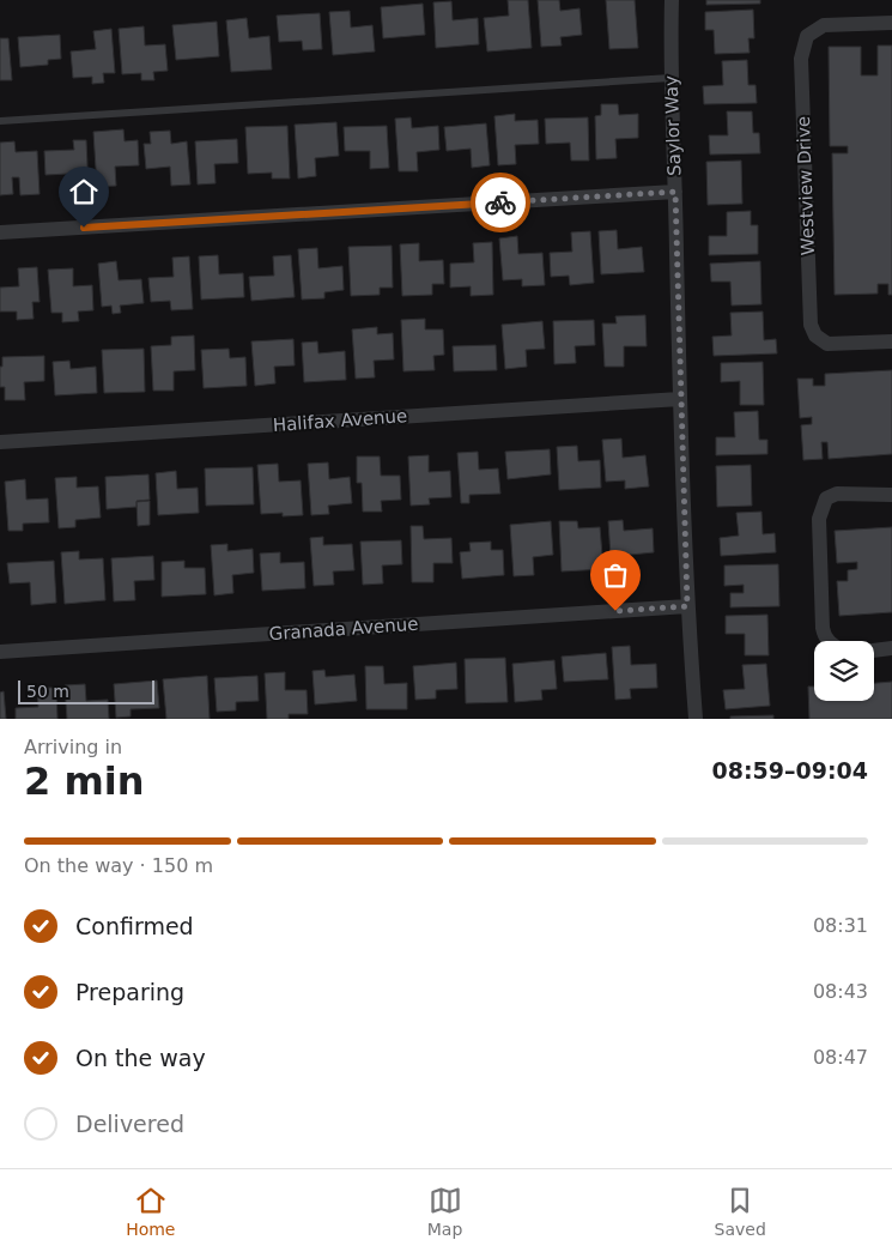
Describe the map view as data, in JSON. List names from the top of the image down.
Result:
{
  "streets": {
    "street": [
      "Saylor Way",
      "Westview Drive",
      "Halifax Avenue",
      "Granada Avenue"
    ]
  },
  "crossings": [
    ["Saylor Way", "Halifax Avenue"],
    ["Saylor Way", "Granada Avenue"]
  ],
  "scale_bar": "50 m",
  "page": {
    "scale": "50 m",
    "heading": ["2 min", "Arriving in", "08:59–09:04"],
    "bar": "On the way · 150 m",
    "list": [
      ["Confirmed", "08:31"],
      ["Preparing", "08:43"],
      ["On the way", "08:47"],
      "Delivered"
    ],
    "tabs": ["Home", "Map", "Saved"]
  }
}
